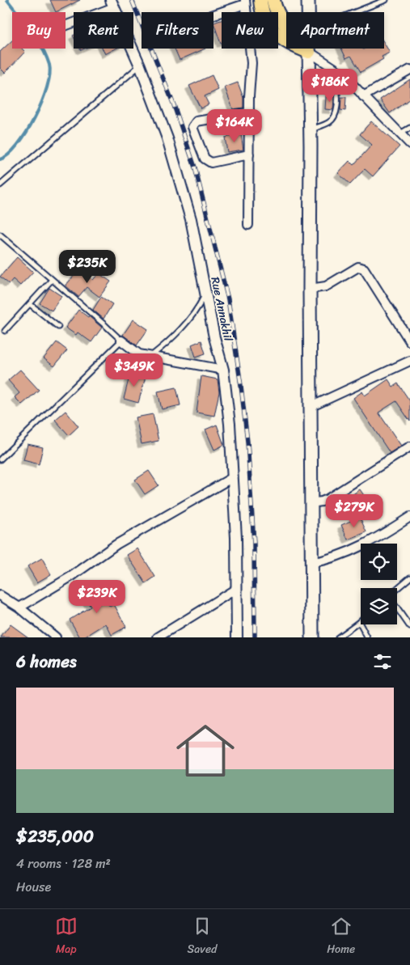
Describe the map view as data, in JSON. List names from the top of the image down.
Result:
{
  "streets": {
    "street": ["Rue Annakhil"]
  },
  "page": {
    "chip": [
      "Buy",
      "Rent",
      "Filters",
      "New",
      "Apartment"
    ],
    "price": [
      "$186K",
      "$164K",
      "$235K",
      "$349K",
      "$279K",
      "$239K"
    ],
    "heading": "6 homes",
    "list": [
      {
        "name": "$235,000",
        "note": "4 rooms · 128 m² · House"
      }
    ],
    "tabs": ["Map", "Saved", "Home"]
  }
}
